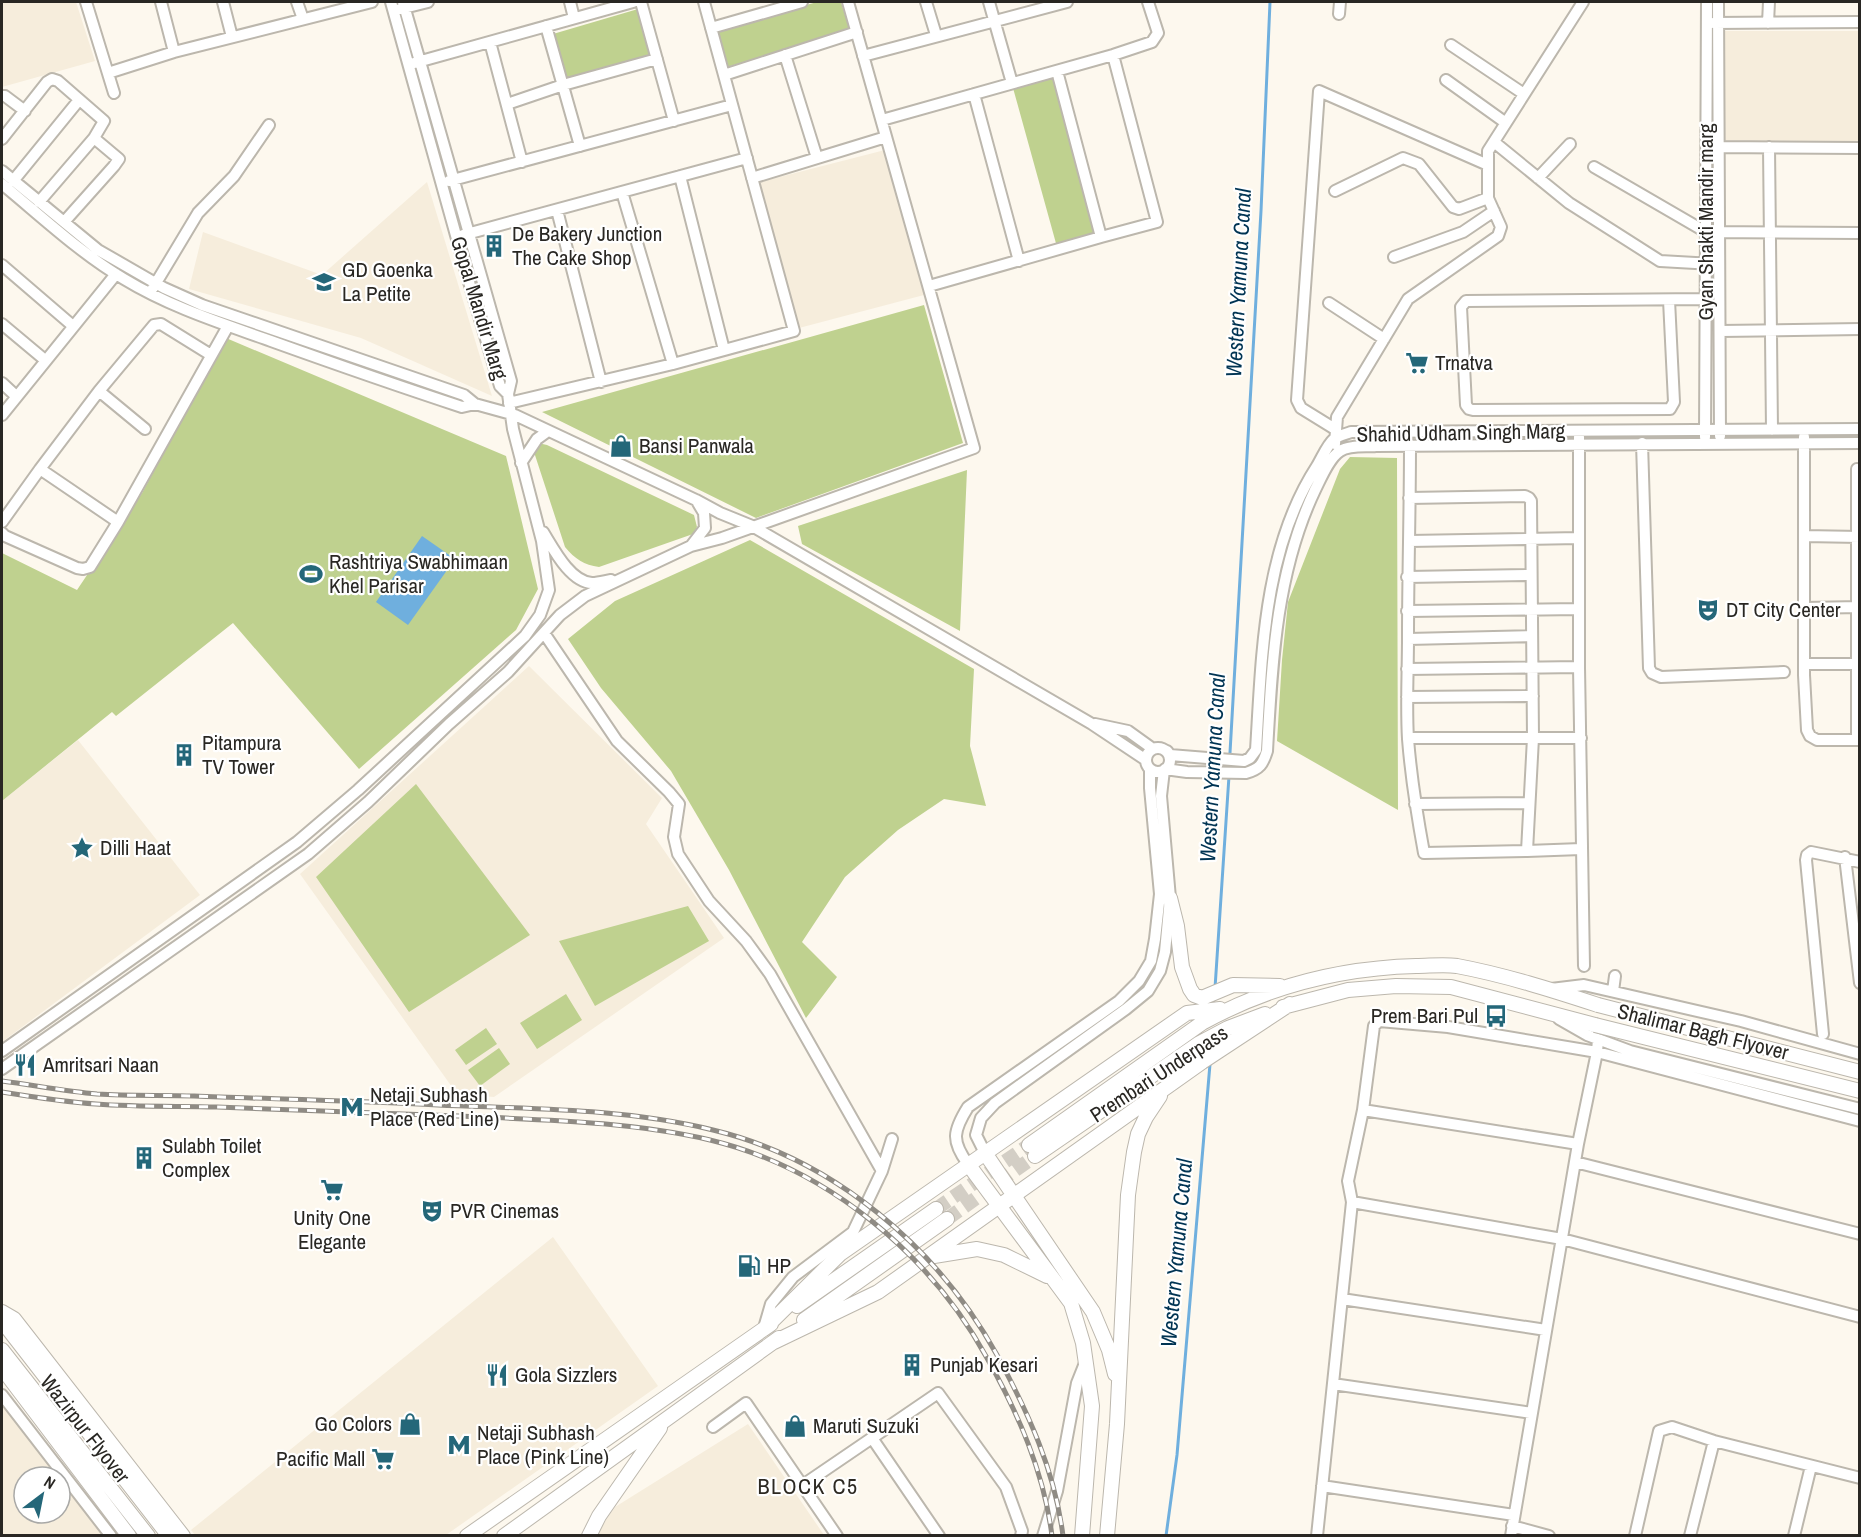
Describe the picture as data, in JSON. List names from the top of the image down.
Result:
{
  "streets": {
    "main road": ["Shalimar Bagh Flyover", "Prembari Underpass", "Wazirpur Flyover"],
    "street": ["Gyan Shakti Mandir marg", "Gopal Mandir Marg", "Shahid Udham Singh Marg"]
  },
  "crossings": [
    ["Gyan Shakti Mandir marg", "Shahid Udham Singh Marg"],
    ["Shalimar Bagh Flyover", "Prembari Underpass"]
  ],
  "districts": ["BLOCK C5"],
  "water": ["Western Yamuna Canal"],
  "places": {
    "building": [
      "De Bakery Junction The Cake Shop",
      "Pitampura TV Tower",
      "Sulabh Toilet Complex",
      "Punjab Kesari"
    ],
    "school or university": ["GD Goenka La Petite"],
    "supermarket": ["Trnatva", "Unity One Elegante", "Pacific Mall"],
    "shop": ["Bansi Panwala", "Go Colors", "Maruti Suzuki"],
    "sports": ["Rashtriya Swabhimaan Khel Parisar"],
    "theatre": ["DT City Center", "PVR Cinemas"],
    "place": ["Dilli Haat"],
    "bus stop": ["Prem Bari Pul"],
    "restaurant": ["Amritsari Naan", "Gola Sizzlers"],
    "metro station": ["Netaji Subhash Place (Red Line)", "Netaji Subhash Place (Pink Line)"],
    "fuel station": ["HP"]
  },
  "north": "top right"
}
